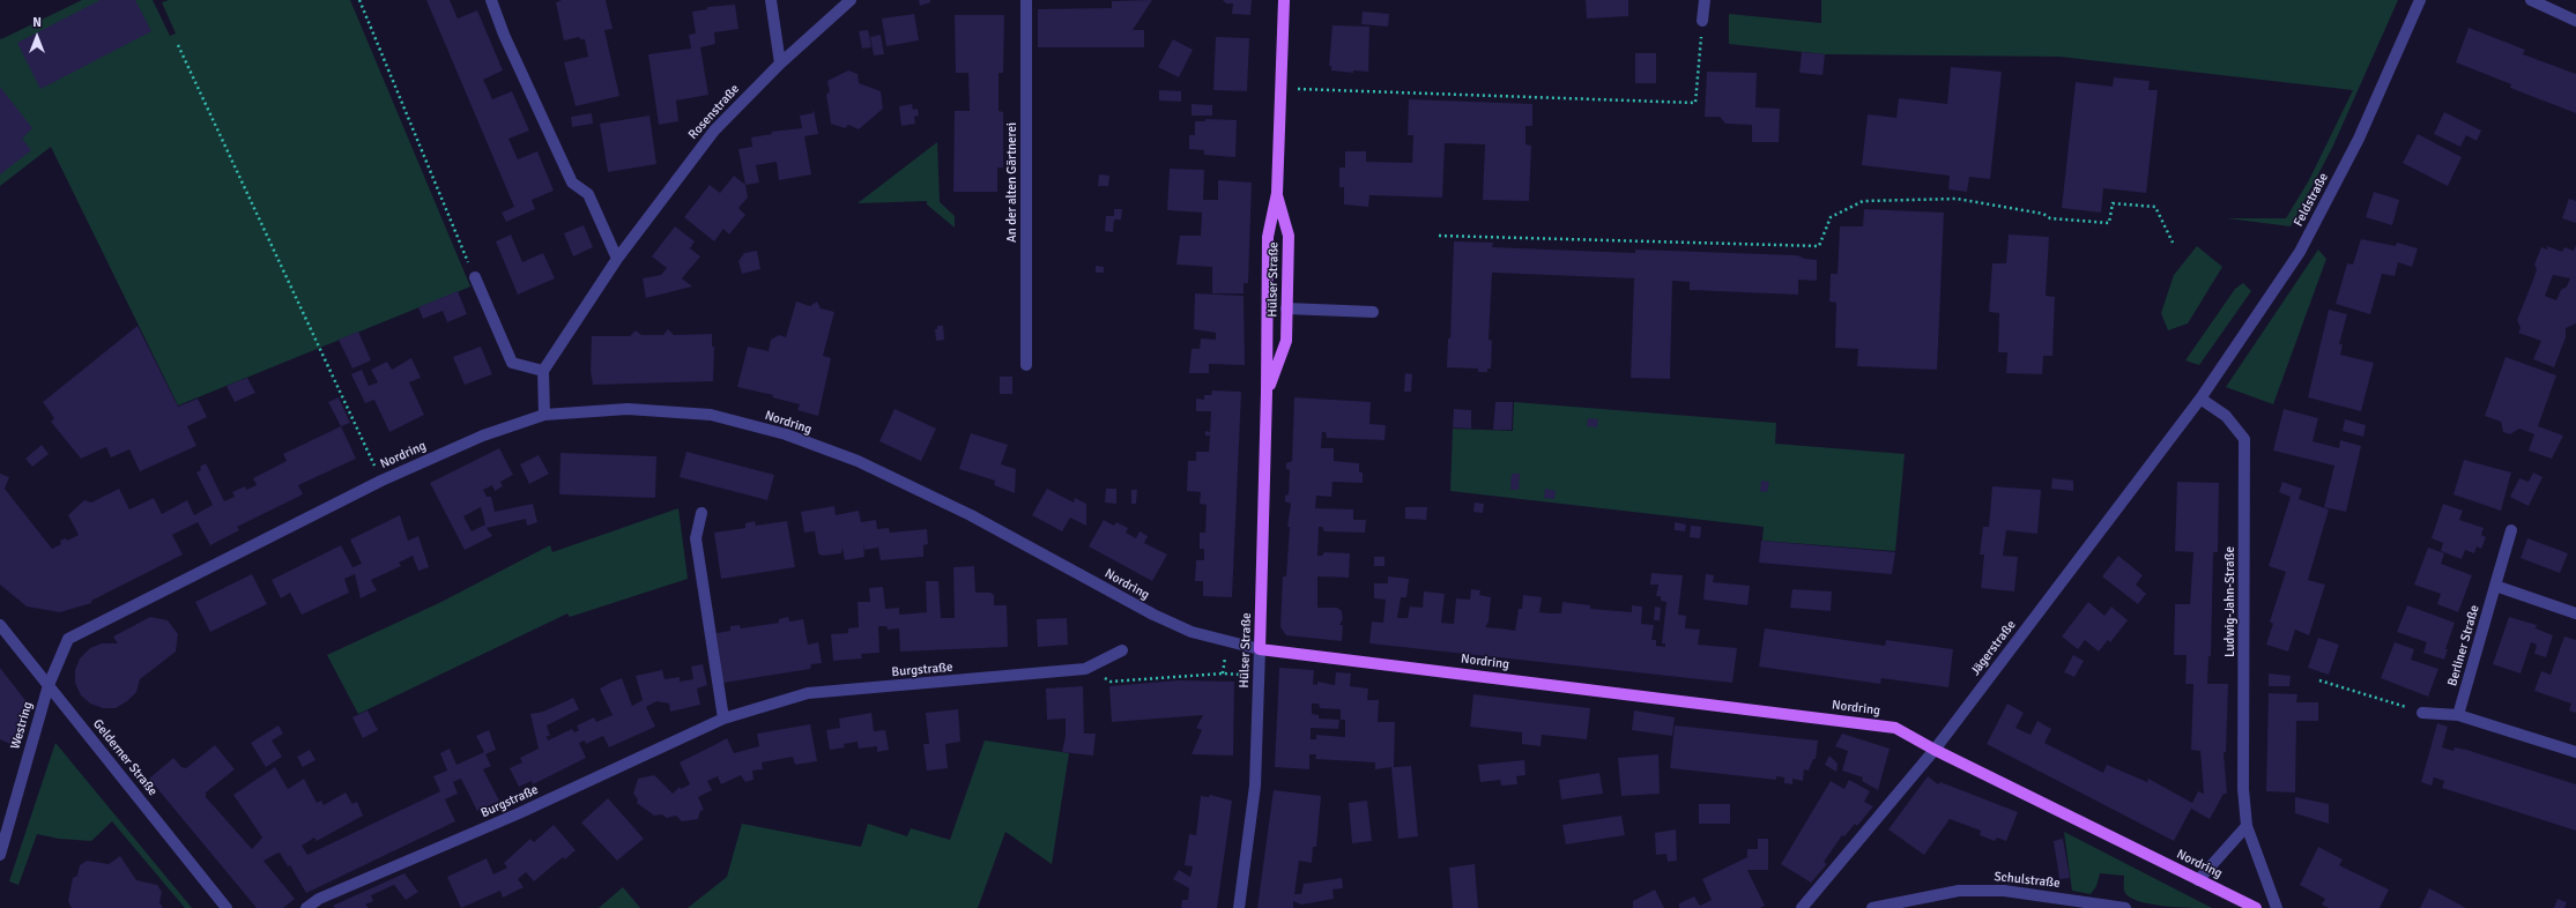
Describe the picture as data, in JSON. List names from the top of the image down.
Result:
{
  "streets": {
    "main road": ["Hülser Straße", "Nordring"],
    "street": [
      "Rosenstraße",
      "An der alten Gärtnerei",
      "Feldstraße",
      "Ludwig-Jahn-Straße",
      "Berliner Straße",
      "Jägerstraße",
      "Burgstraße",
      "Westring",
      "Gelderner Straße",
      "Schulstraße"
    ]
  },
  "crossings": [
    ["Feldstraße", "Ludwig-Jahn-Straße"],
    ["Feldstraße", "Jägerstraße"],
    ["Hülser Straße", "Nordring"],
    ["Nordring", "Jägerstraße"],
    ["Nordring", "Westring"],
    ["Nordring", "Gelderner Straße"],
    ["Ludwig-Jahn-Straße", "Jägerstraße"],
    ["Westring", "Gelderner Straße"]
  ],
  "north": "top"
}
